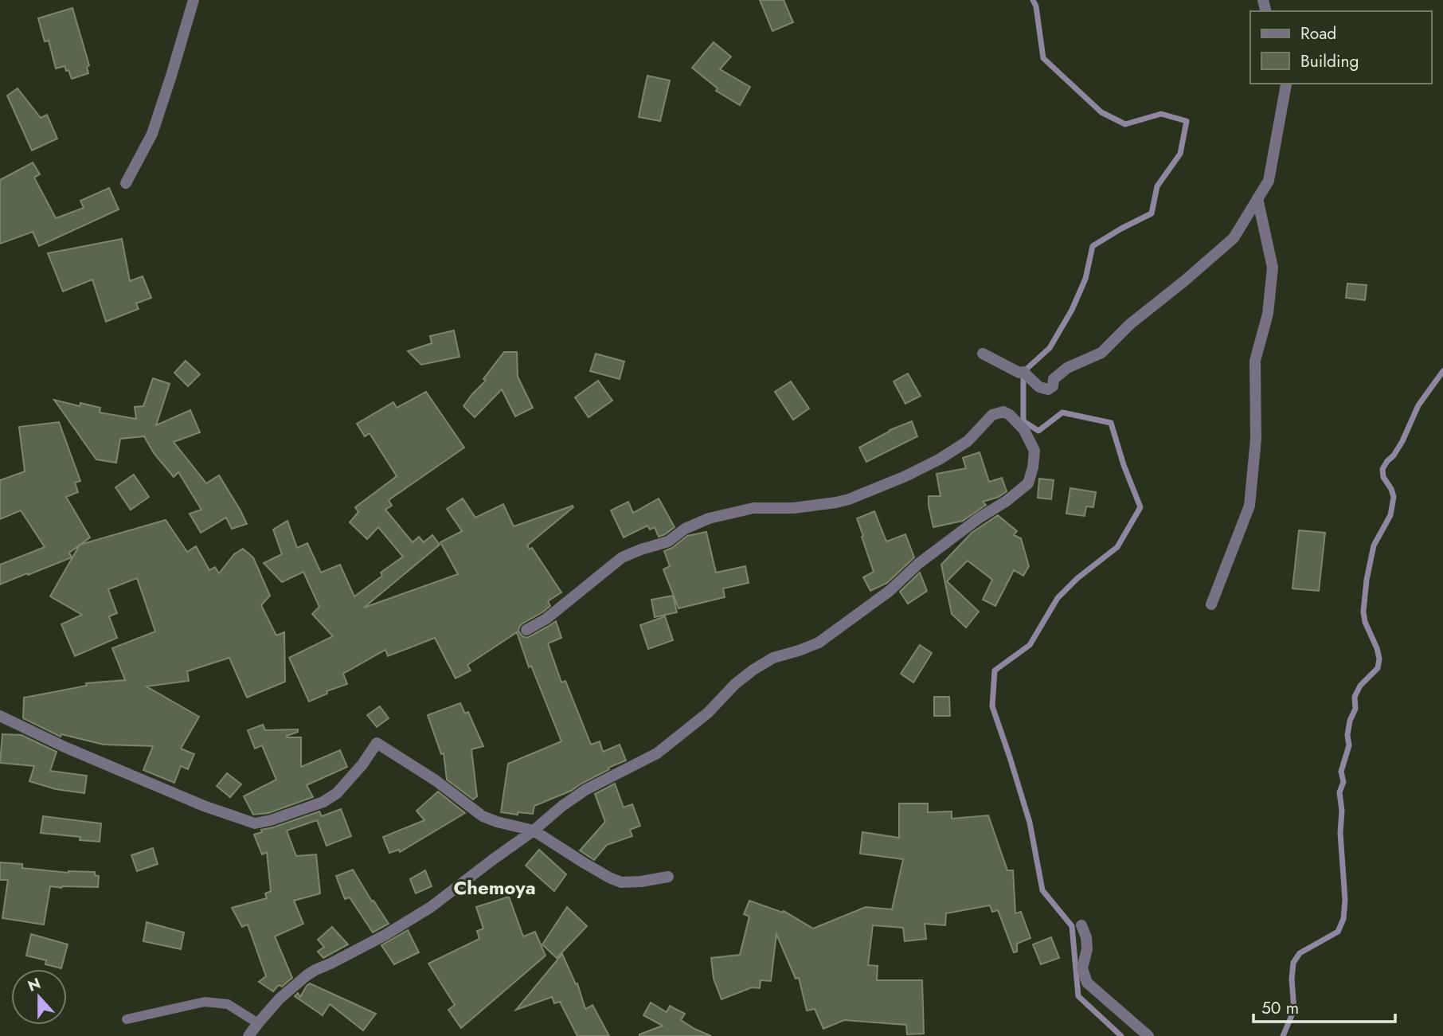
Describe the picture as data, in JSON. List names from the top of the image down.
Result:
{
  "districts": ["Chemoya"],
  "legend": ["Road", "Building"],
  "scale_bar": "50 m",
  "north": "top"
}
